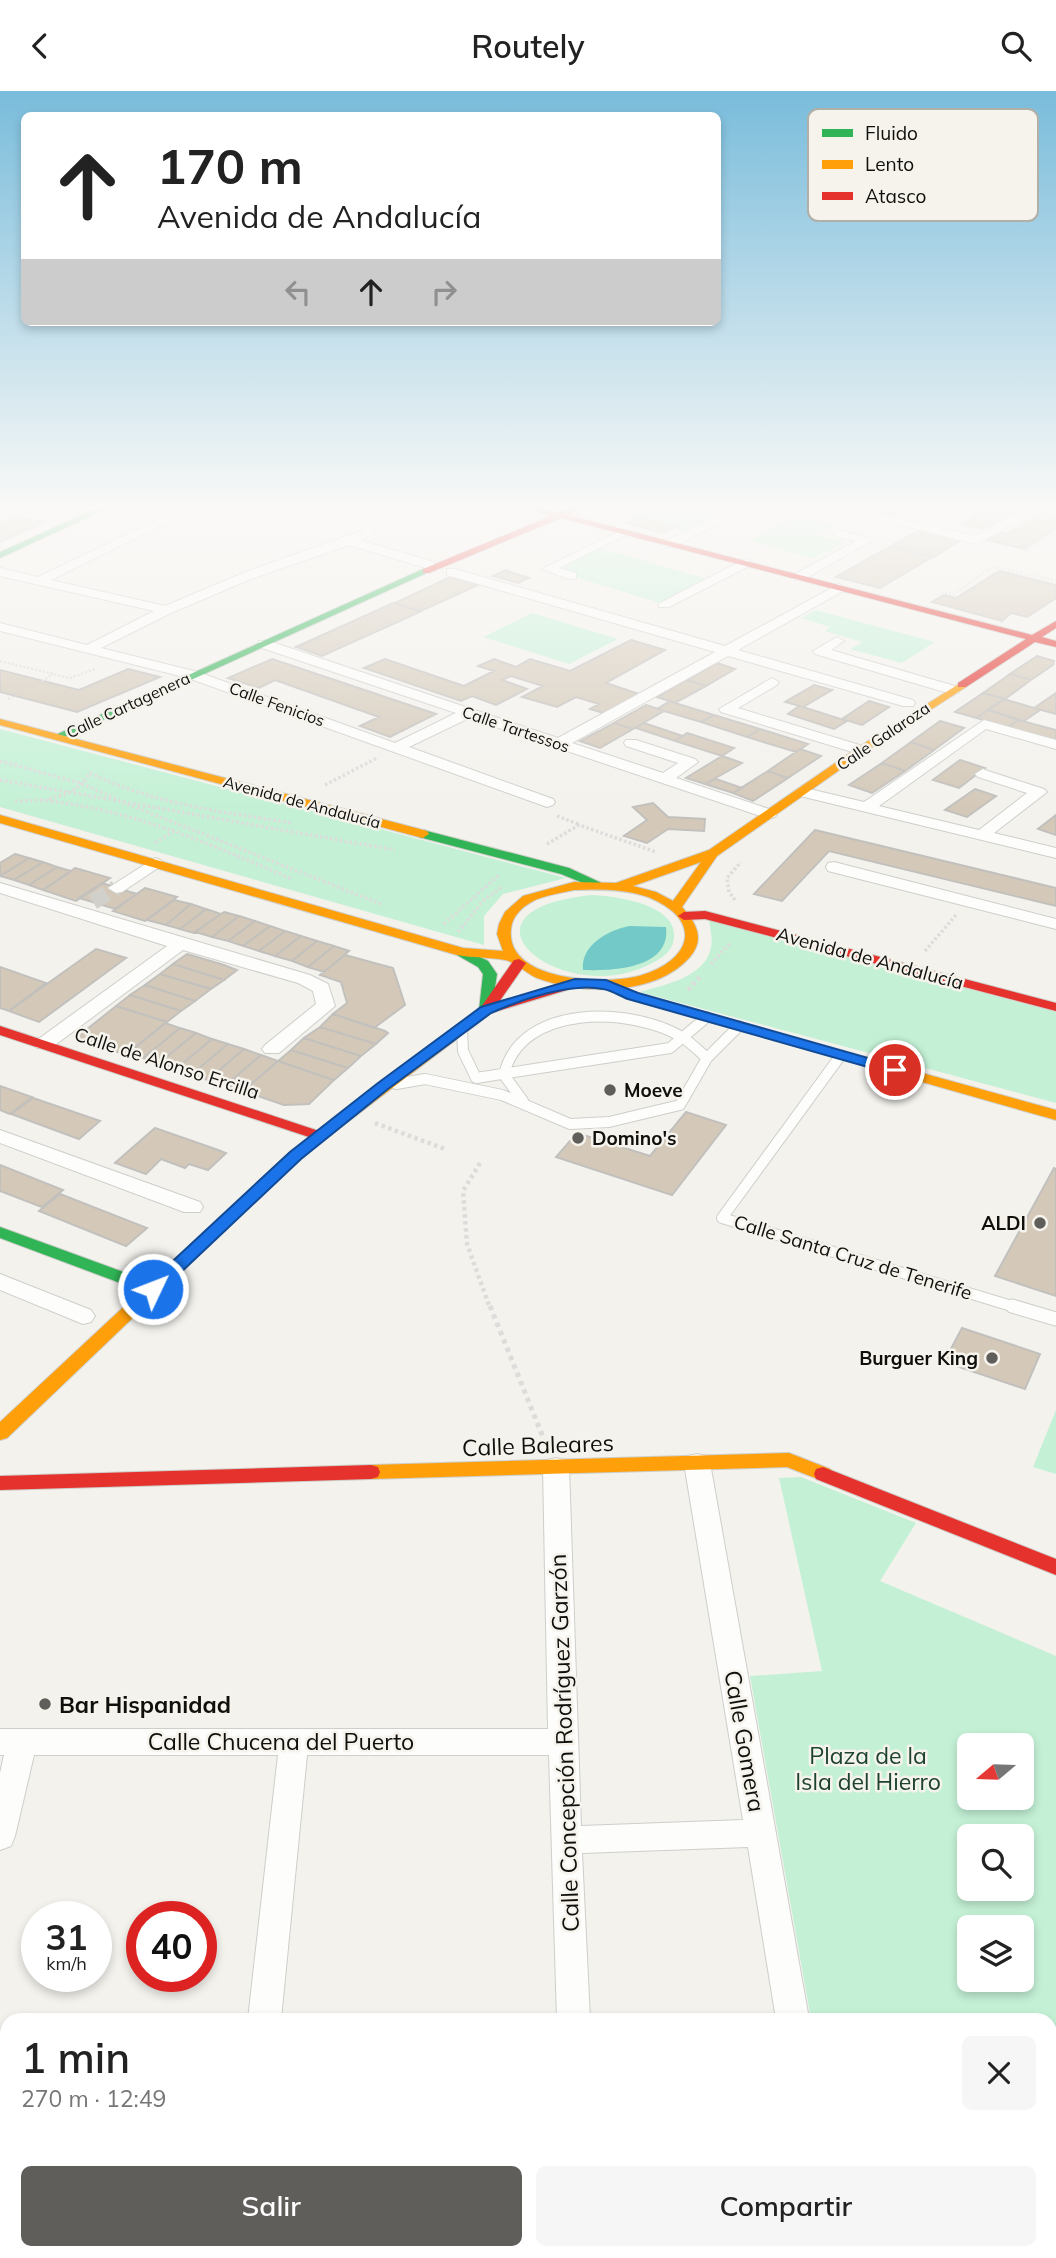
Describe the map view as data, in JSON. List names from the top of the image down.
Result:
{
  "streets": {
    "street": [
      "Calle Fenicios",
      "Calle Cartagenera",
      "Calle Tartessos",
      "Calle Galaroza",
      "Avenida de Andalucía",
      "Calle de Alonso Ercilla",
      "Calle Baleares",
      "Calle Chucena del Puerto",
      "Calle Gomera",
      "Calle Concepción Rodríguez Garzón"
    ],
    "lane": ["Calle Santa Cruz de Tenerife"]
  },
  "crossings": [
    ["Calle Fenicios", "Calle Cartagenera"],
    ["Calle Cartagenera", "Calle Tartessos"],
    ["Calle Cartagenera", "Avenida de Andalucía"],
    ["Calle Tartessos", "Calle Galaroza"],
    ["Calle Galaroza", "Avenida de Andalucía"],
    ["Calle Baleares", "Calle Gomera"],
    ["Calle Baleares", "Calle Concepción Rodríguez Garzón"],
    ["Calle Chucena del Puerto", "Calle Concepción Rodríguez Garzón"]
  ],
  "parks": ["Plaza de la Isla del Hierro"],
  "places": [
    "Moeve",
    "Domino's",
    "ALDI",
    "Burguer King",
    "Bar Hispanidad"
  ],
  "legend": ["Fluido", "Lento", "Atasco"],
  "north": "left",
  "page": {
    "header": "Routely",
    "turn": ["170 m", "Avenida de Andalucía"],
    "speed": "31 km/h",
    "limit": "40",
    "heading": ["1 min", "270 m · 12:49"],
    "buttons": ["Salir", "Compartir"]
  }
}
